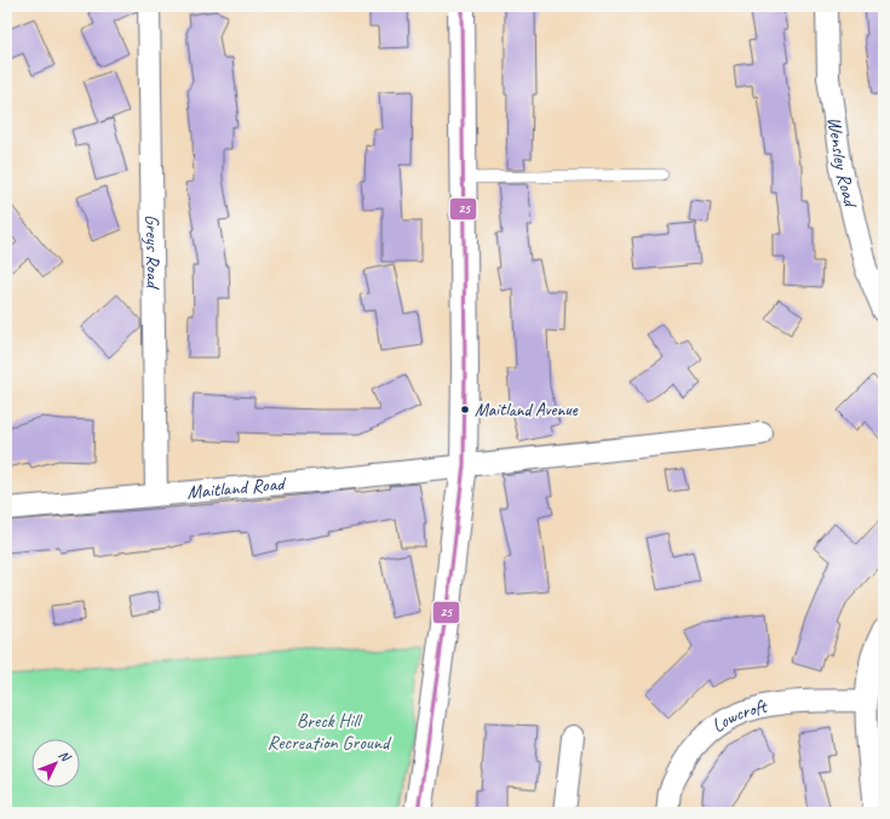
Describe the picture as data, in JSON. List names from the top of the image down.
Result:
{
  "streets": {
    "street": [
      "Wensley Road",
      "Greys Road",
      "Maitland Road",
      "Lowcroft"
    ]
  },
  "crossings": [
    ["Greys Road", "Maitland Road"]
  ],
  "parks": ["Breck Hill Recreation Ground"],
  "places": ["Maitland Avenue"],
  "lines": ["transit line 25"],
  "north": "top right"
}
